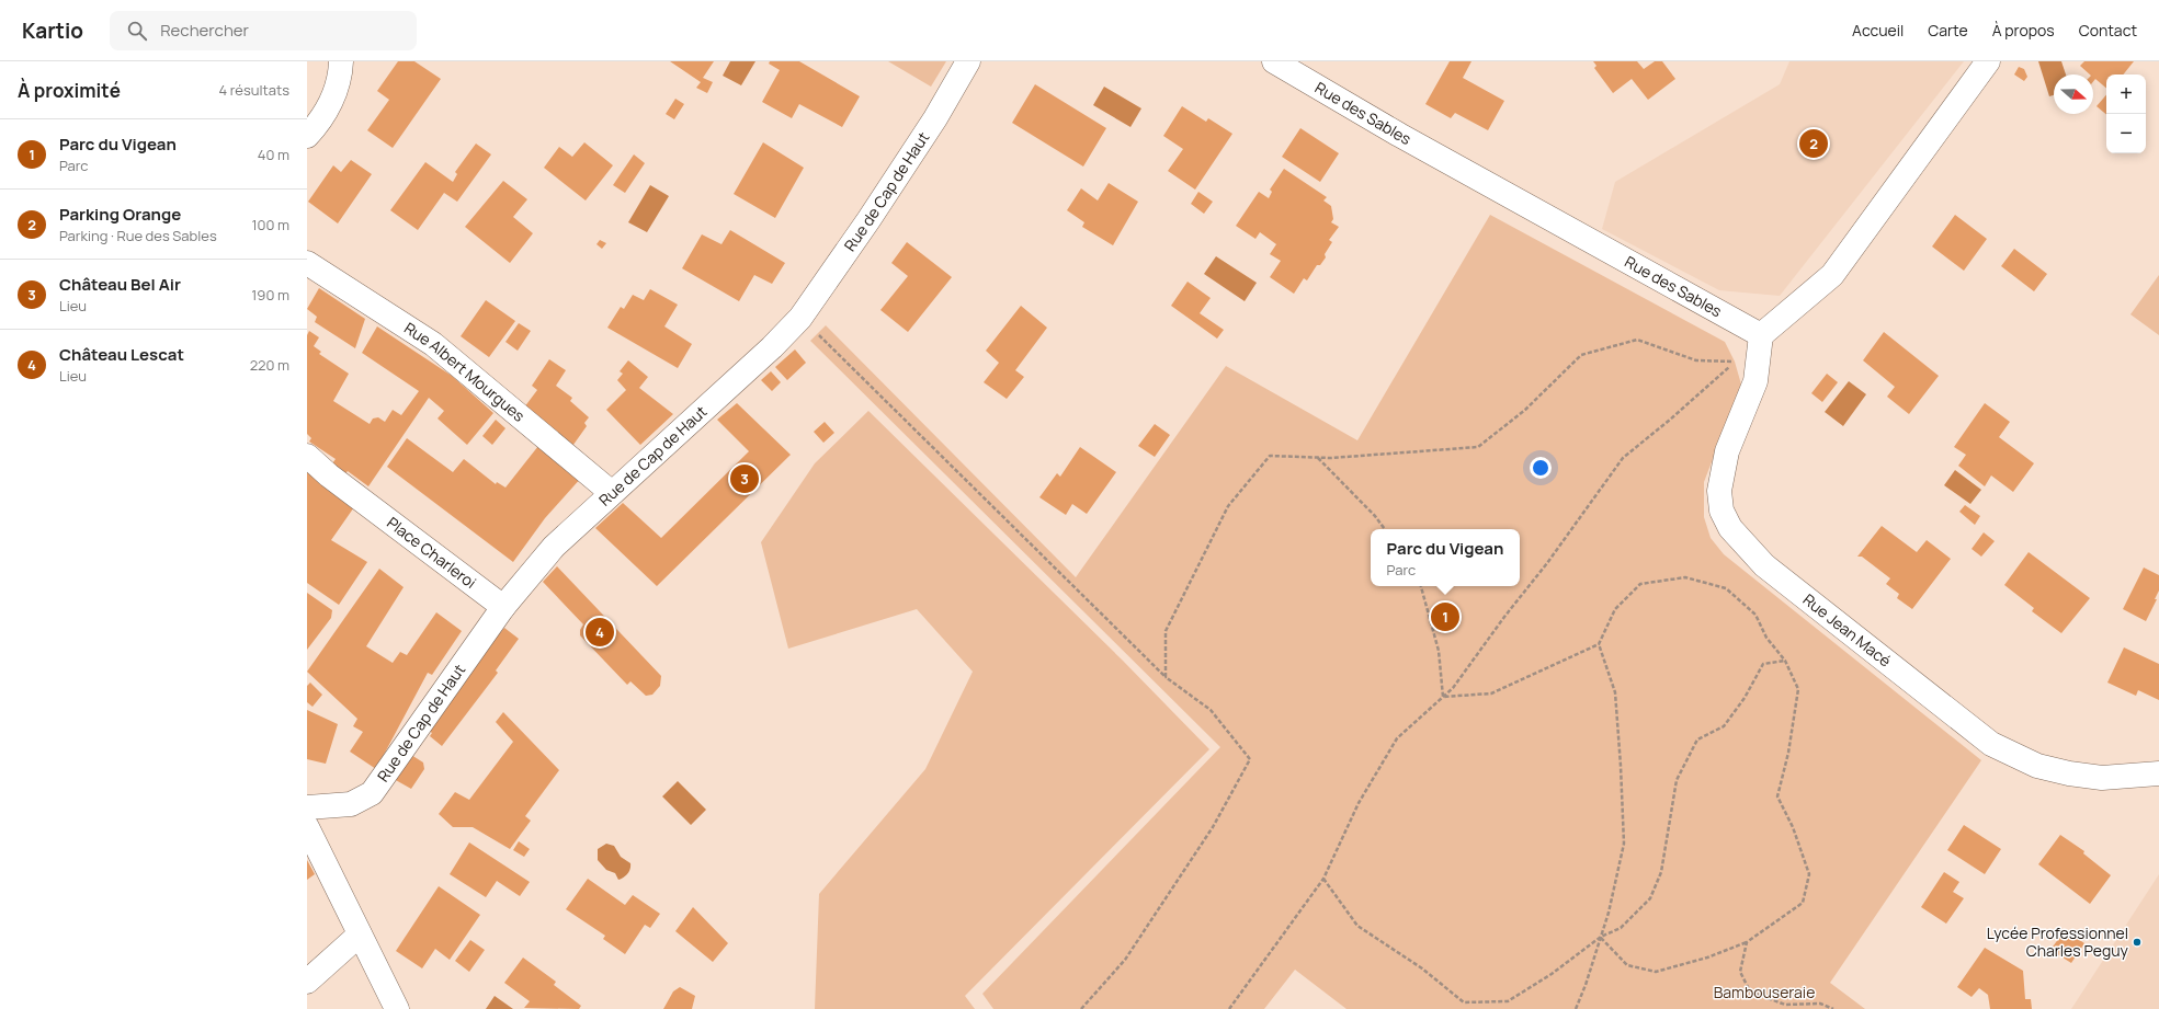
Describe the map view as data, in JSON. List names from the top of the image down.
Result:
{
  "streets": {
    "street": [
      "Rue des Sables",
      "Rue de Cap de Haut",
      "Rue Albert Mourgues",
      "Place Charleroi",
      "Rue Jean Macé"
    ]
  },
  "crossings": [
    ["Rue des Sables", "Rue Jean Macé"],
    ["Rue de Cap de Haut", "Rue Albert Mourgues"],
    ["Rue de Cap de Haut", "Place Charleroi"]
  ],
  "parks": ["Bambouseraie"],
  "places": ["Lycée Professionnel Charles Peguy"],
  "north": "right",
  "page": {
    "header": "Kartio",
    "search": "Rechercher",
    "nav": [
      "Accueil",
      "Carte",
      "À propos",
      "Contact"
    ],
    "heading": ["À proximité", "4 résultats"],
    "map_buttons": ["+", "−"],
    "list": [
      {
        "mark": "1",
        "name": "Parc du Vigean",
        "note": "Parc",
        "value": "40 m"
      },
      {
        "mark": "2",
        "name": "Parking Orange",
        "note": "Parking · Rue des Sables",
        "value": "100 m"
      },
      {
        "mark": "3",
        "name": "Château Bel Air",
        "note": "Lieu",
        "value": "190 m"
      },
      {
        "mark": "4",
        "name": "Château Lescat",
        "note": "Lieu",
        "value": "220 m"
      }
    ],
    "pins": [
      "2",
      "3",
      "1",
      "4"
    ],
    "popup": ["Parc du Vigean", "Parc"]
  }
}
